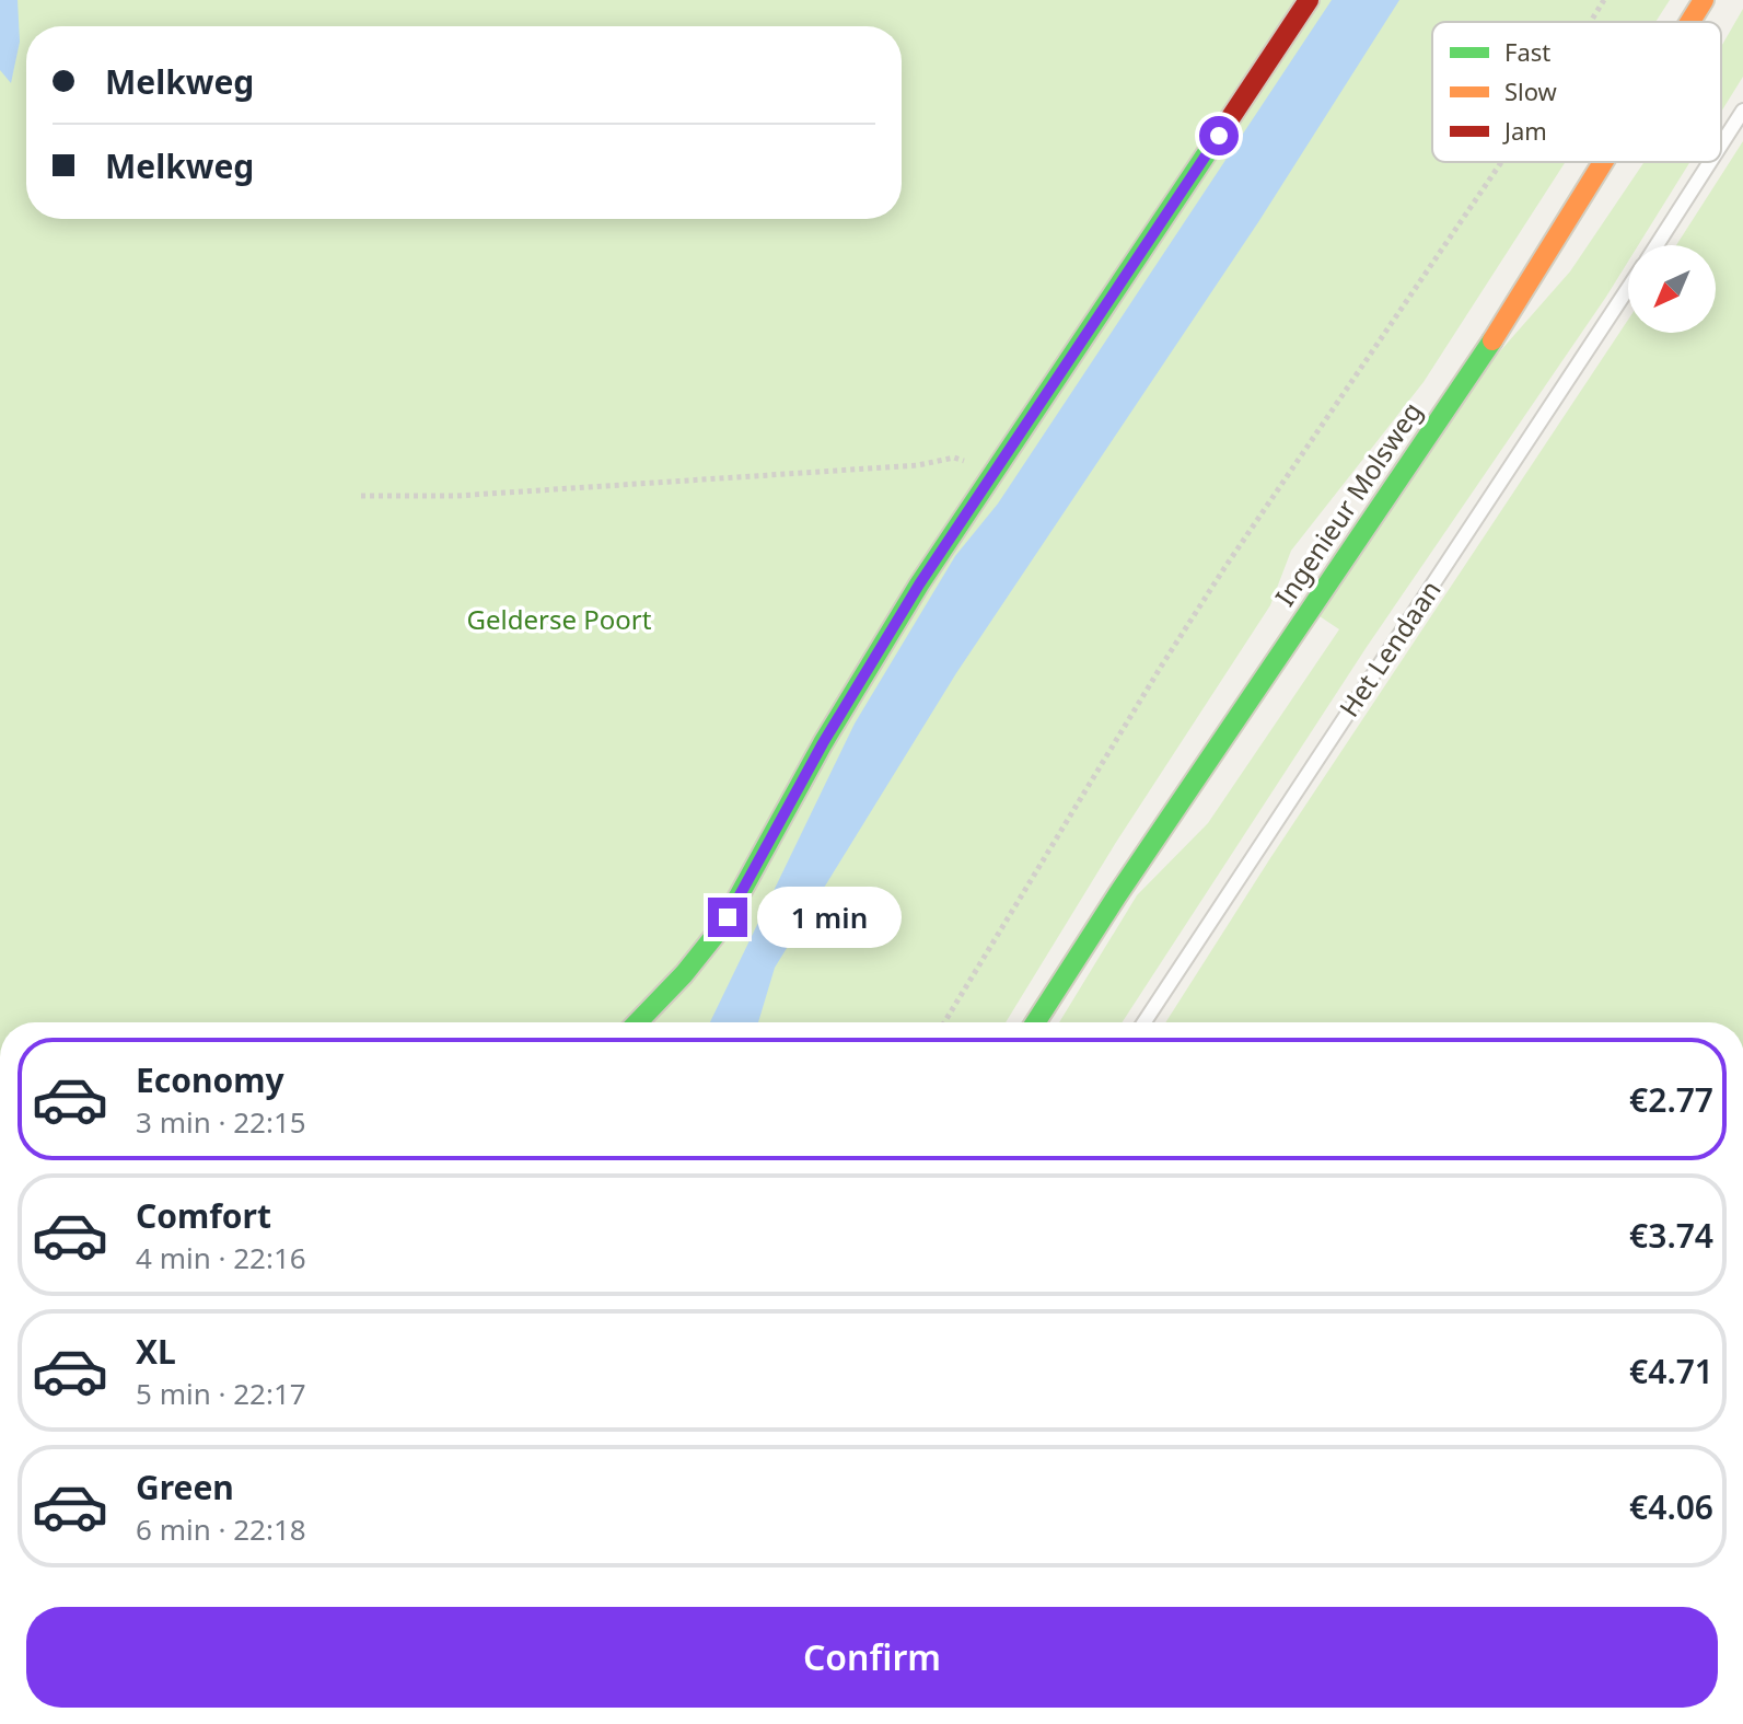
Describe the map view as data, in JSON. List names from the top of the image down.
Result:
{
  "streets": {
    "main road": ["Ingenieur Molsweg"],
    "lane": ["Het Lendaan"]
  },
  "parks": ["Gelderse Poort"],
  "legend": ["Fast", "Slow", "Jam"],
  "north": "bottom left",
  "page": {
    "banner": ["Melkweg", "Melkweg"],
    "bubble": "1 min",
    "list": [
      {
        "name": "Economy",
        "note": "3 min · 22:15",
        "value": "€2.77"
      },
      {
        "name": "Comfort",
        "note": "4 min · 22:16",
        "value": "€3.74"
      },
      {
        "name": "XL",
        "note": "5 min · 22:17",
        "value": "€4.71"
      },
      {
        "name": "Green",
        "note": "6 min · 22:18",
        "value": "€4.06"
      }
    ],
    "buttons": "Confirm"
  }
}
